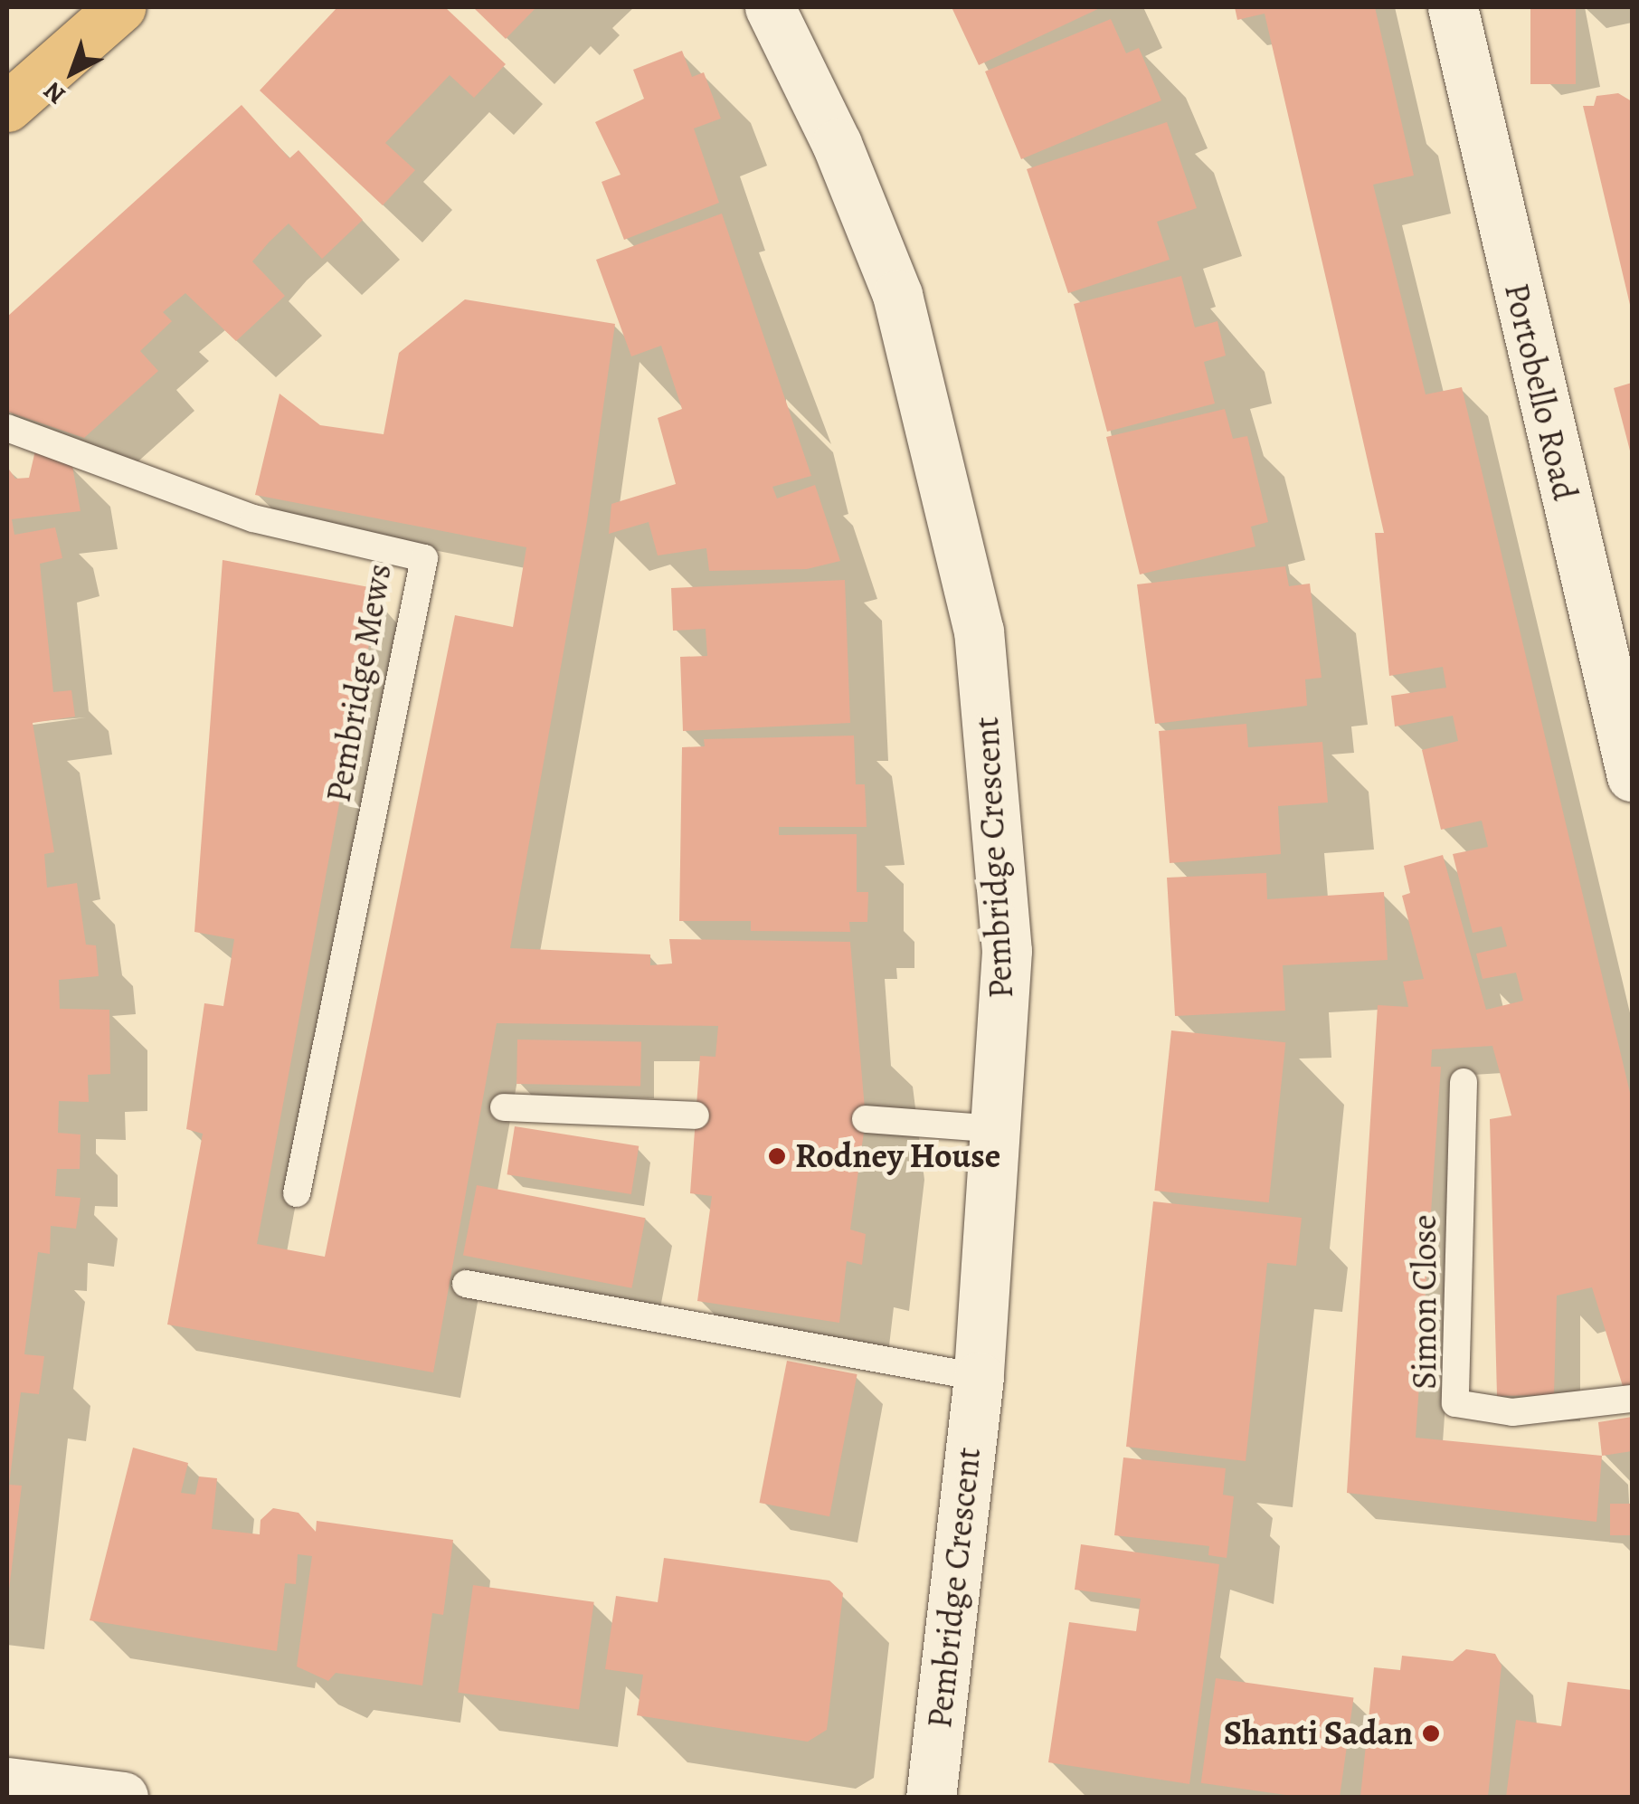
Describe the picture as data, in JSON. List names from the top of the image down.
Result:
{
  "streets": {
    "street": ["Portobello Road", "Pembridge Crescent"],
    "lane": ["Pembridge Mews", "Simon Close"]
  },
  "places": ["Rodney House", "Shanti Sadan"],
  "north": "bottom left"
}
